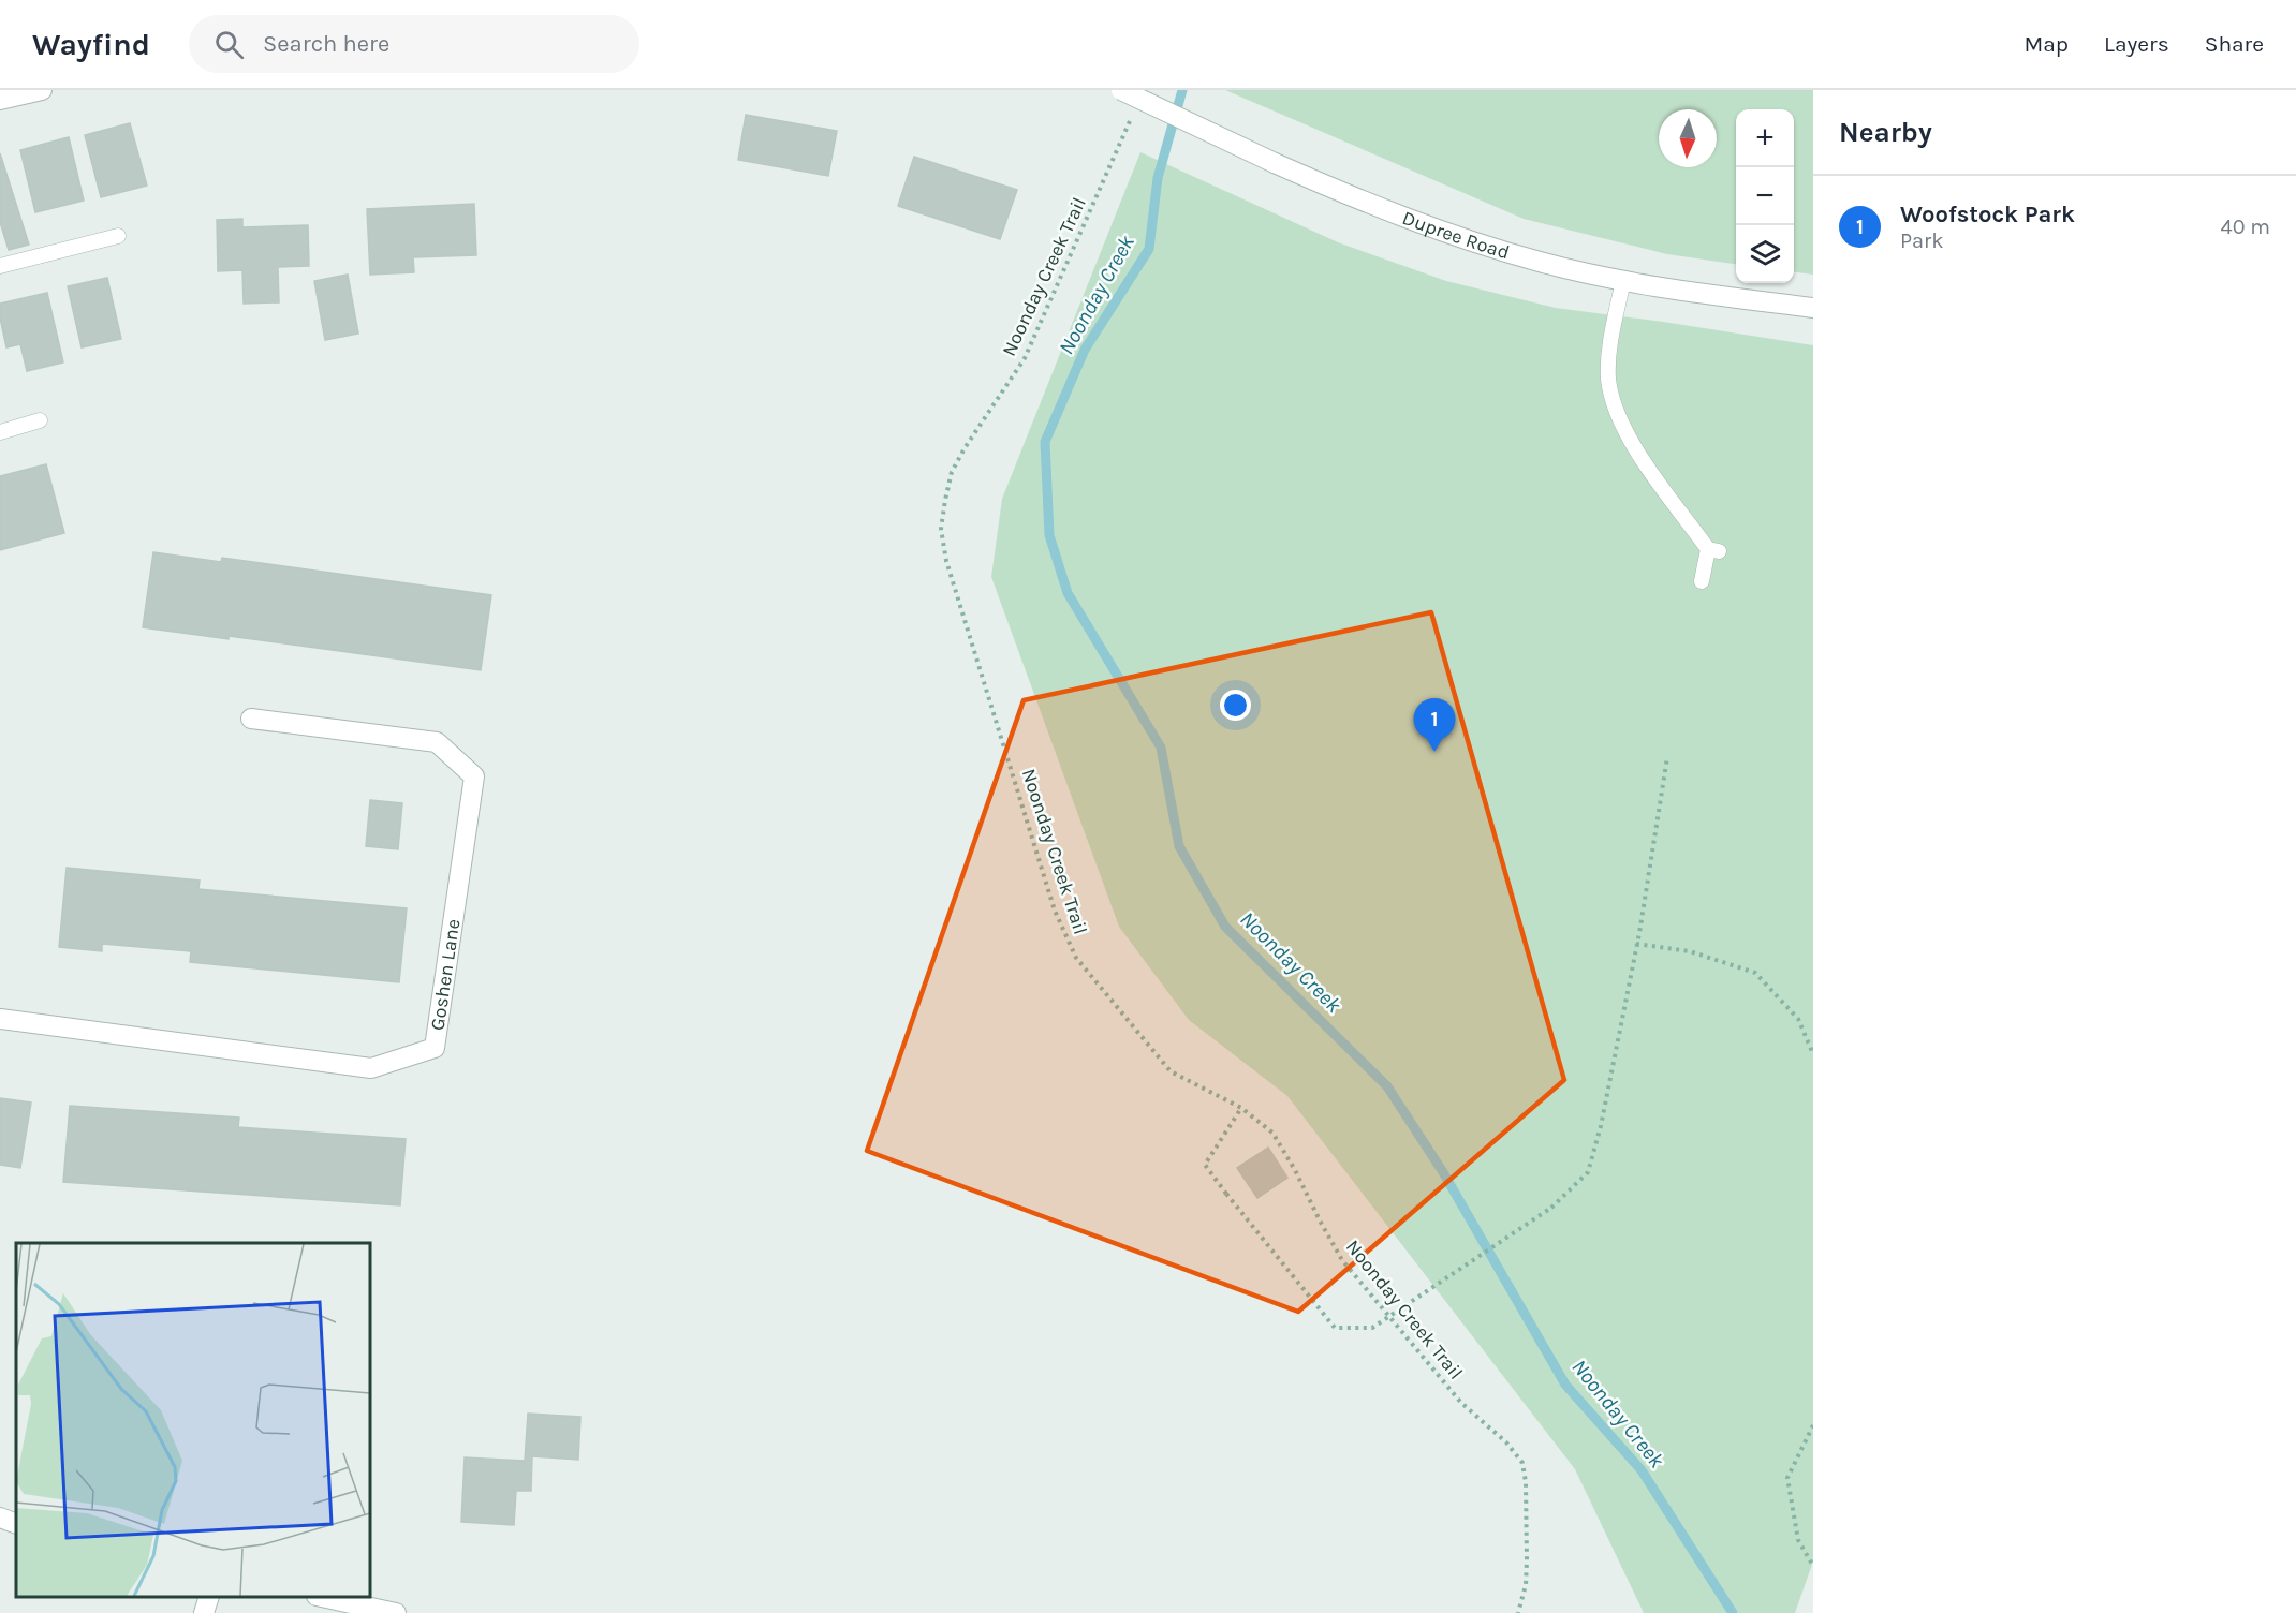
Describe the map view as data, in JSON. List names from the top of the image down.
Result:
{
  "streets": {
    "street": ["Dupree Road", "Goshen Lane"],
    "path": ["Noonday Creek Trail"]
  },
  "water": ["Noonday Creek"],
  "north": "bottom",
  "page": {
    "header": "Wayfind",
    "search": "Search here",
    "nav": ["Map", "Layers", "Share"],
    "heading": "Nearby",
    "map_buttons": ["+", "−"],
    "list": [
      {
        "mark": "1",
        "name": "Woofstock Park",
        "note": "Park",
        "value": "40 m"
      }
    ],
    "pins": "1"
  }
}
